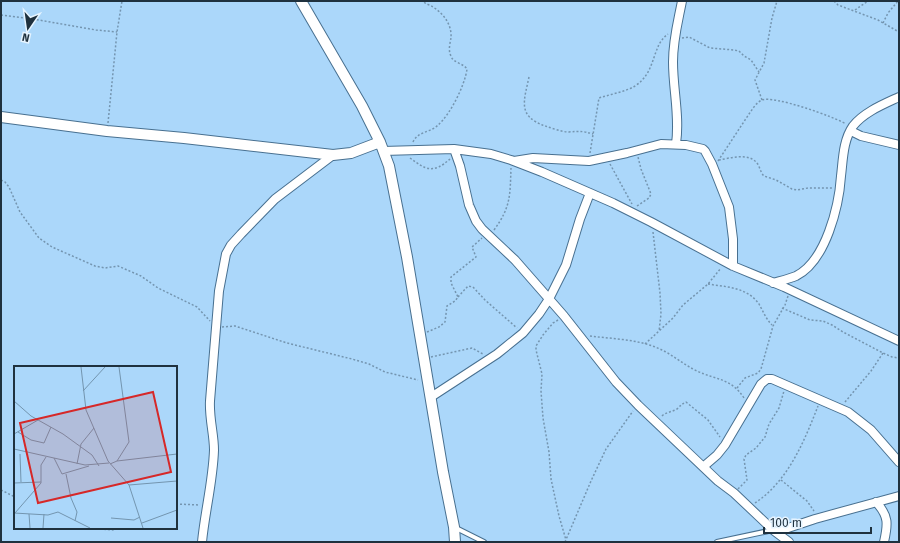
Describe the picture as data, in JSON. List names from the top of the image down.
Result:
{
  "scale_bar": "100 m",
  "north": "bottom"
}
